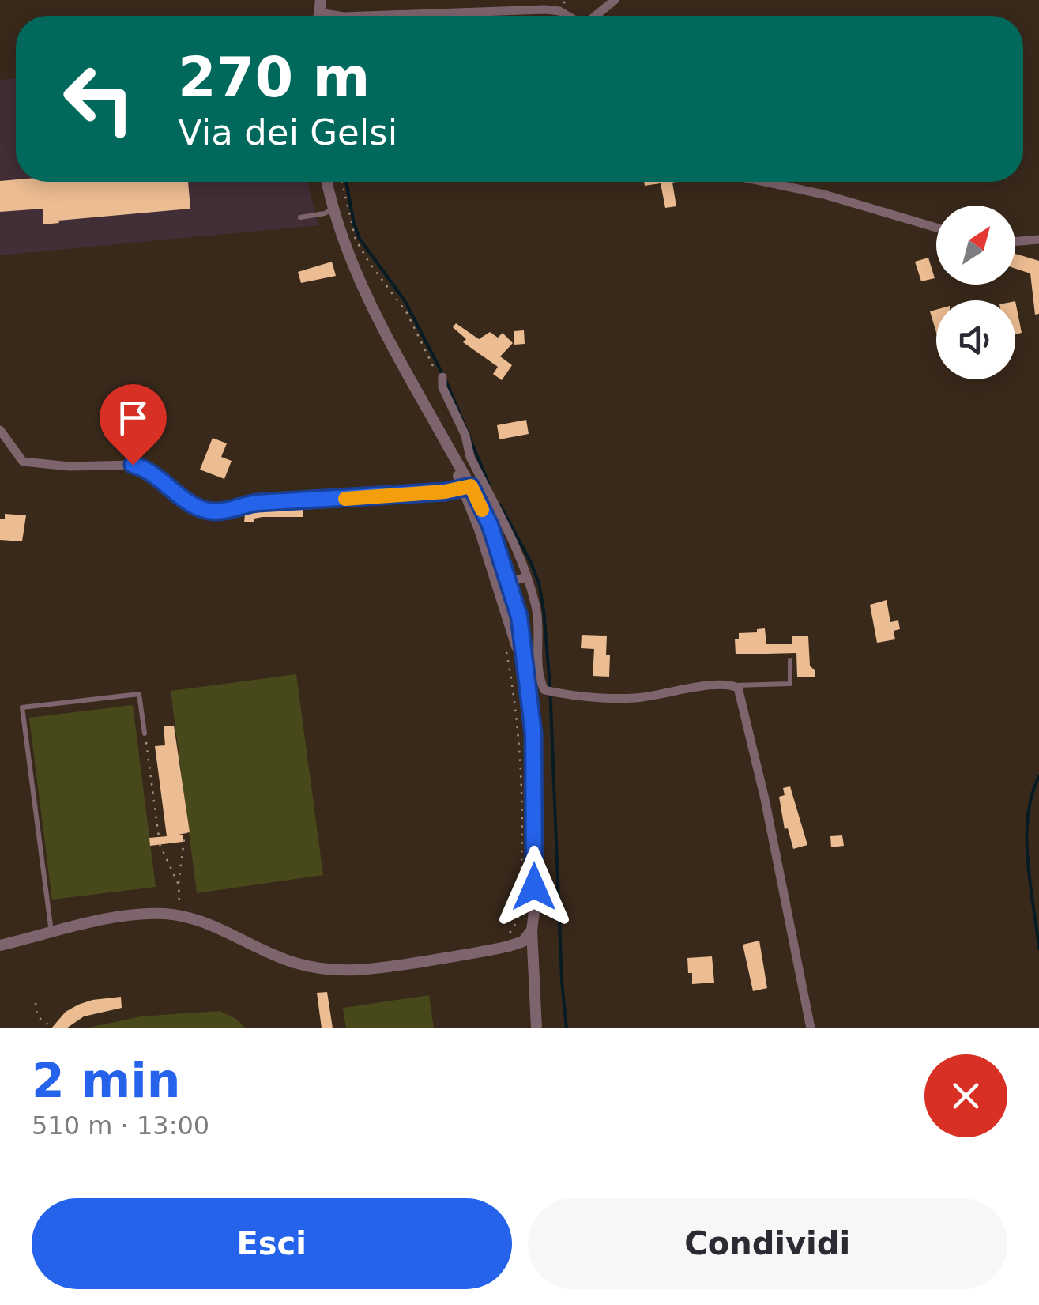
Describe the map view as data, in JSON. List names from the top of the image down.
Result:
{
  "north": "top right",
  "page": {
    "turn": ["270 m", "Via dei Gelsi"],
    "heading": ["2 min", "510 m · 13:00"],
    "buttons": ["Esci", "Condividi"]
  }
}
